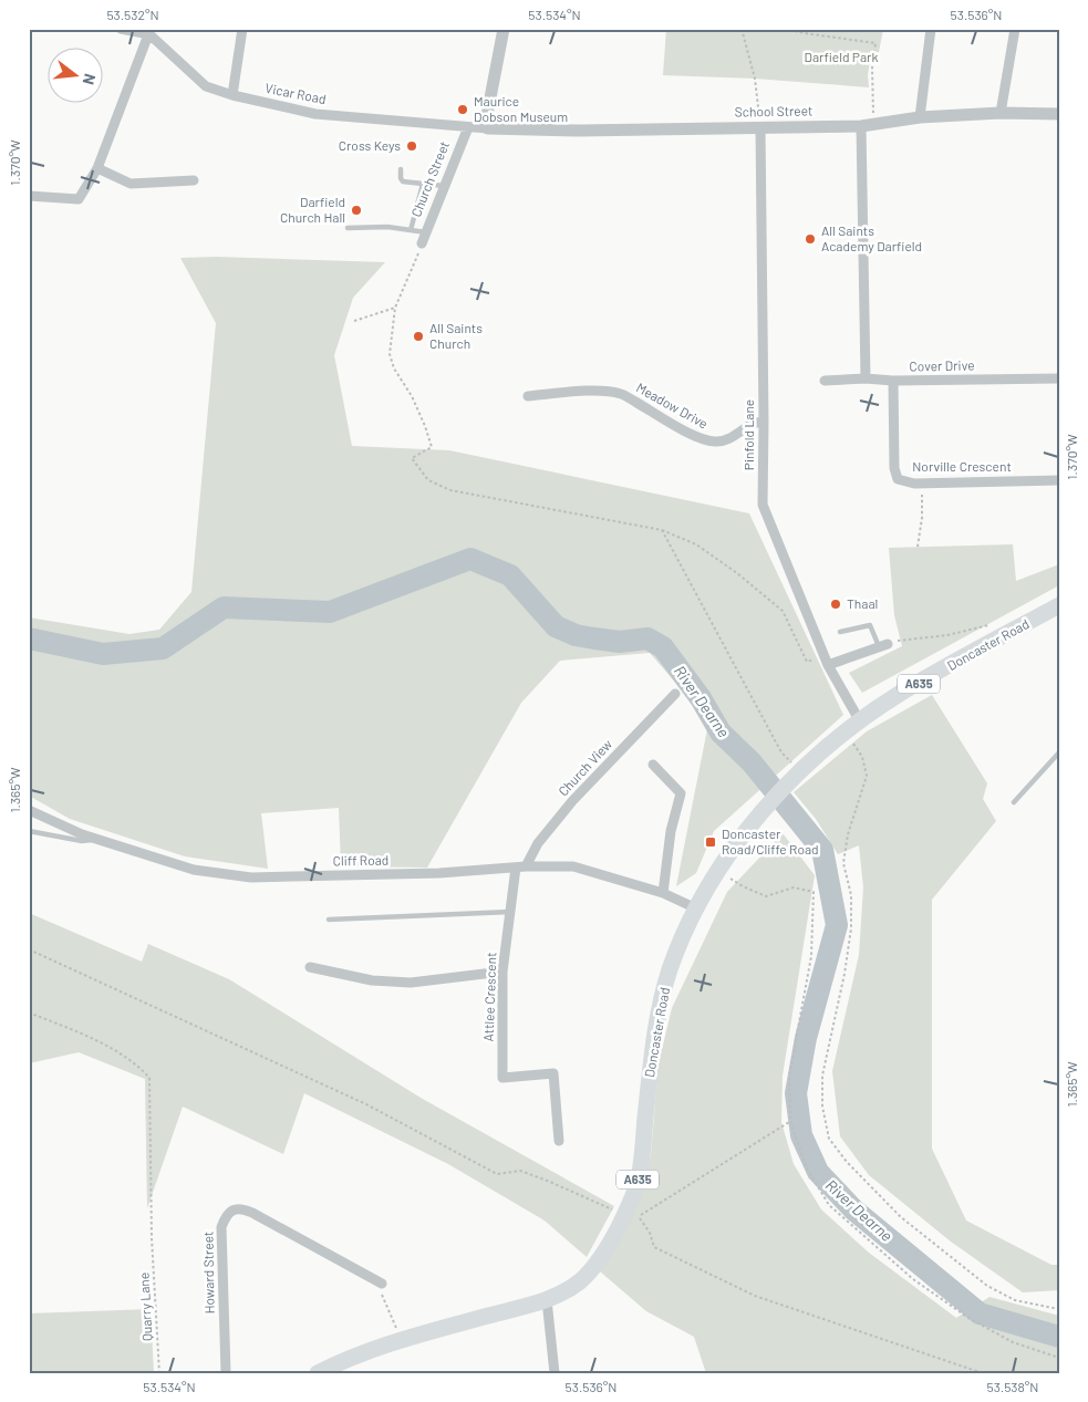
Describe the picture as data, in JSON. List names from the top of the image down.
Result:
{
  "streets": {
    "highway": ["Doncaster Road", "A635"],
    "street": [
      "Vicar Road",
      "School Street",
      "Church Street",
      "Cover Drive",
      "Meadow Drive",
      "Pinfold Lane",
      "Norville Crescent",
      "Church View",
      "Cliff Road",
      "Attlee Crescent",
      "Howard Street"
    ],
    "path": ["Quarry Lane"]
  },
  "crossings": [
    ["Vicar Road", "School Street"],
    ["Vicar Road", "Church Street"],
    ["School Street", "Pinfold Lane"],
    ["Cover Drive", "Norville Crescent"],
    ["Meadow Drive", "Pinfold Lane"],
    ["Pinfold Lane", "Doncaster Road"],
    ["Doncaster Road", "Cliff Road"],
    ["Church View", "Cliff Road"],
    ["Church View", "Attlee Crescent"],
    ["Cliff Road", "Attlee Crescent"]
  ],
  "water": ["River Dearne"],
  "parks": ["Darfield Park"],
  "places": {
    "other": [
      "Maurice Dobson Museum",
      "Cross Keys",
      "Darfield Church Hall",
      "All Saints Academy Darfield",
      "All Saints Church",
      "Thaal"
    ],
    "transit": ["Doncaster Road/Cliffe Road"]
  },
  "north": "right",
  "coordinates": [
    "53.532°N",
    "53.534°N",
    "53.536°N",
    "1.370°W",
    "1.365°W",
    "53.538°N"
  ]
}
